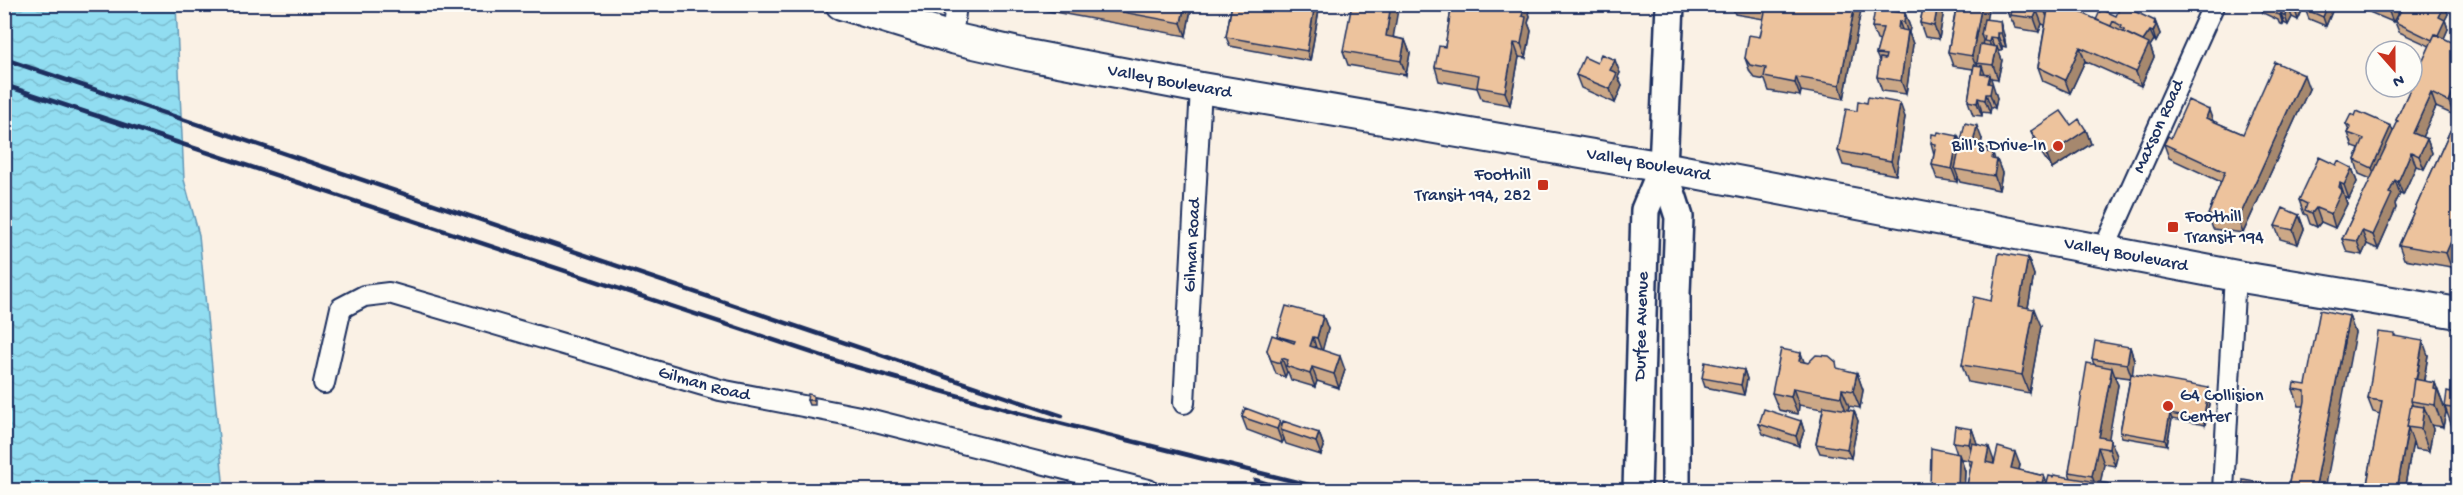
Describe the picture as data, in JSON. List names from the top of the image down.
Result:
{
  "streets": {
    "main road": ["Valley Boulevard", "Durfee Avenue"],
    "street": ["Maxson Road", "Gilman Road"]
  },
  "crossings": [
    ["Valley Boulevard", "Maxson Road"],
    ["Valley Boulevard", "Gilman Road"],
    ["Valley Boulevard", "Durfee Avenue"]
  ],
  "places": {
    "other": ["Bill's Drive-In", "G4 Collision Center"],
    "transit": ["Foothill Transit 194, 282", "Foothill Transit 194"]
  },
  "north": "bottom"
}
